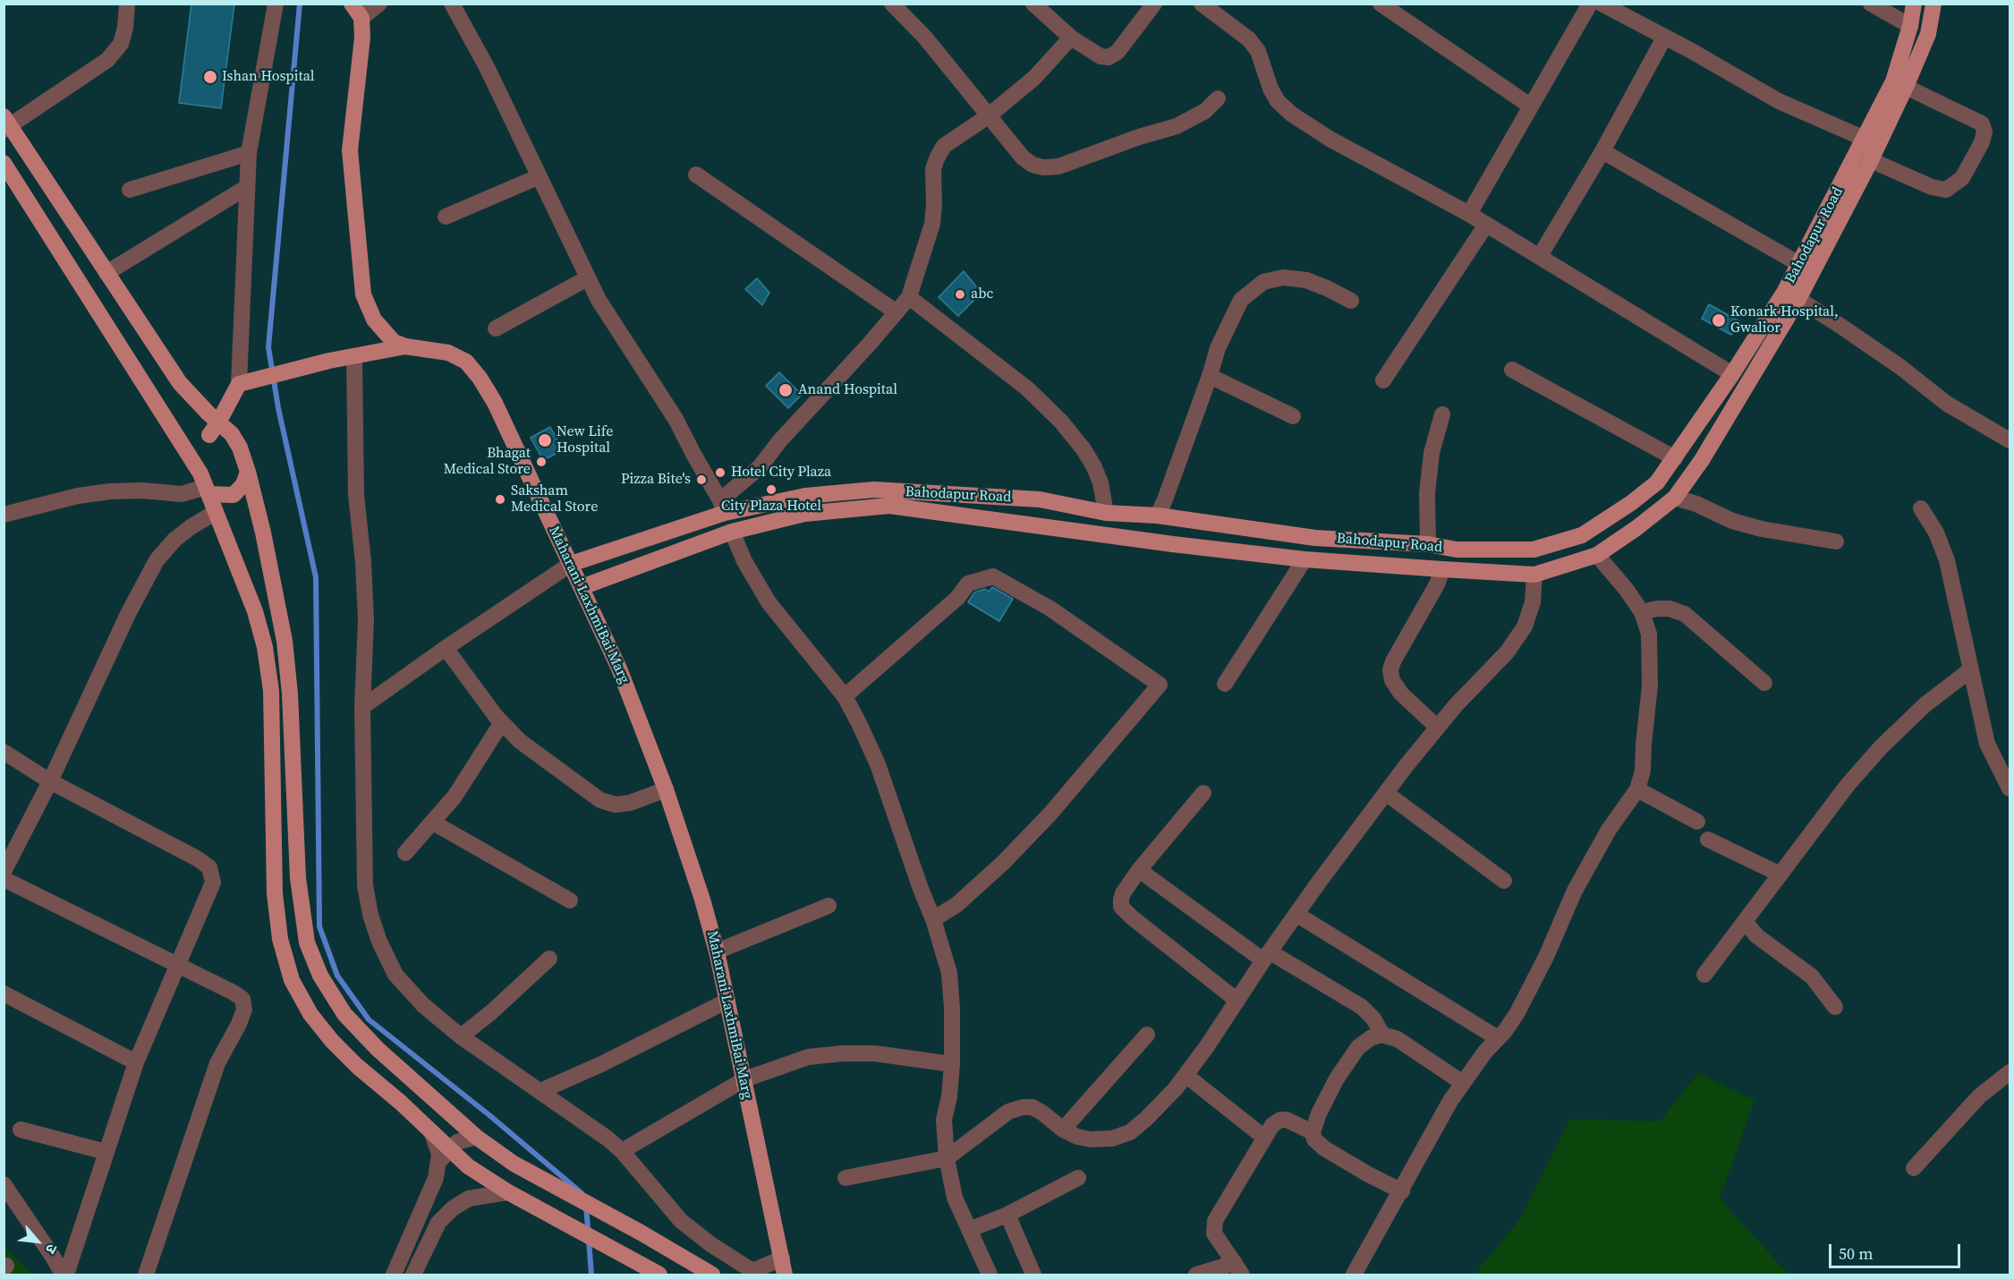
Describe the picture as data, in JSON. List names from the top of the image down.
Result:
{
  "streets": {
    "main road": ["Bahodapur Road", "Maharani LaxhmiBai Marg"]
  },
  "crossings": [
    ["Bahodapur Road", "Maharani LaxhmiBai Marg"]
  ],
  "places": [
    "Ishan Hospital",
    "abc",
    "Konark Hospital, Gwalior",
    "Anand Hospital",
    "New Life Hospital",
    "Bhagat Medical Store",
    "Hotel City Plaza",
    "Pizza Bite's",
    "City Plaza Hotel",
    "Saksham Medical Store"
  ],
  "scale_bar": "50 m",
  "north": "bottom right"
}
